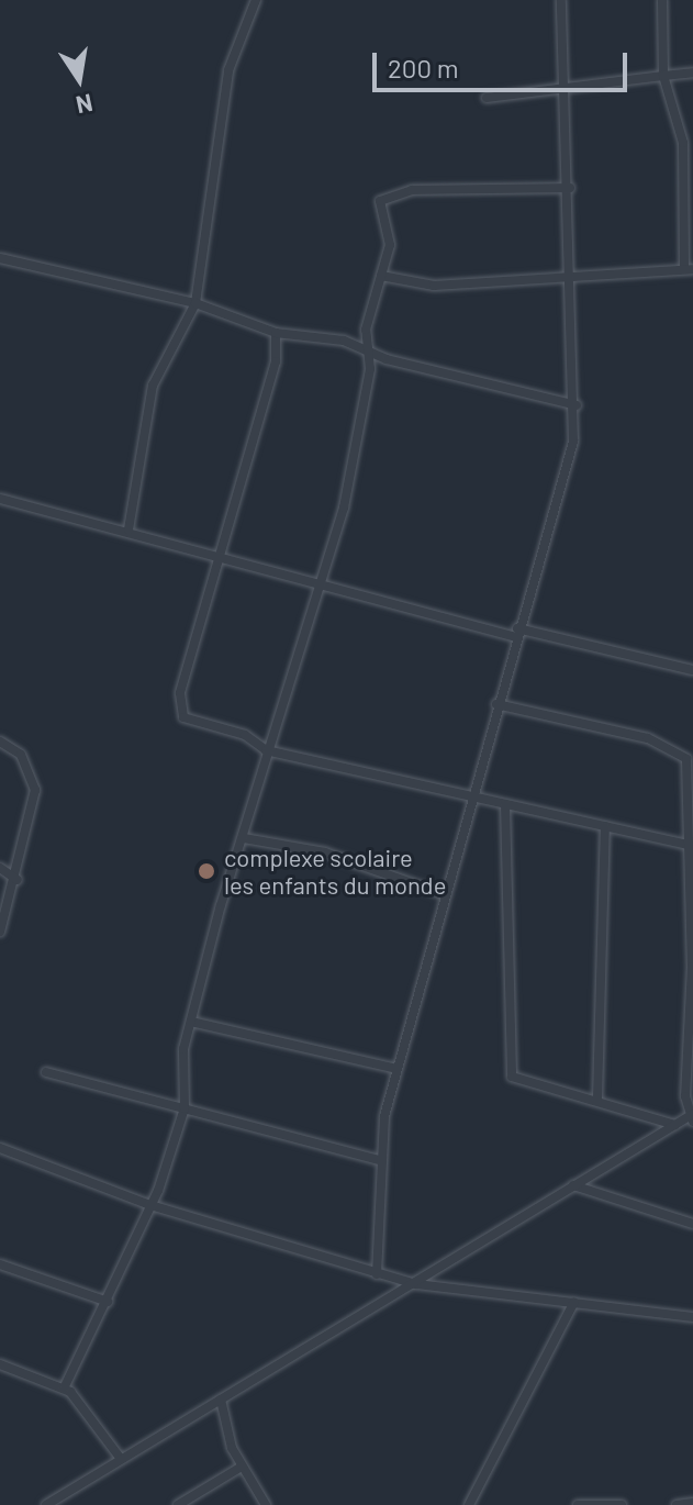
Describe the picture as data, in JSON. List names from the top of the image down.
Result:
{
  "places": ["complexe scolaire les enfants du monde"],
  "scale_bar": "200 m",
  "north": "bottom"
}
